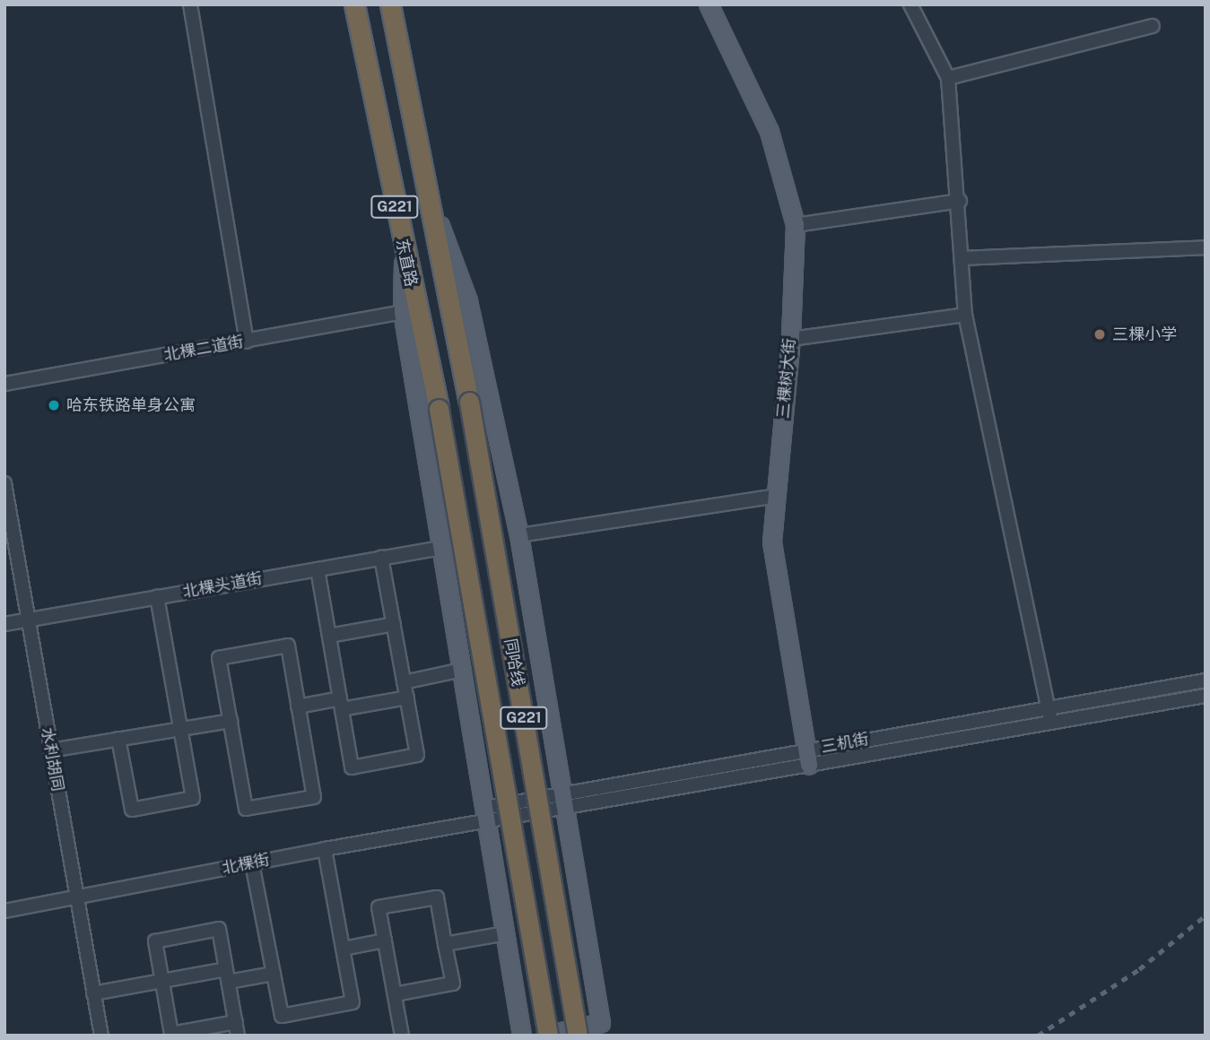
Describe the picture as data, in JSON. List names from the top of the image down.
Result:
{
  "streets": {
    "highway": ["G221", "东直路", "同哈线"],
    "main road": ["三棵树大街"],
    "street": [
      "北棵二道街",
      "北棵头道街",
      "三机街",
      "水利胡同",
      "北棵街"
    ]
  },
  "crossings": [
    ["G221", "同哈线"],
    ["东直路", "同哈线"],
    ["三棵树大街", "三机街"],
    ["北棵头道街", "水利胡同"],
    ["三机街", "北棵街"],
    ["水利胡同", "北棵街"]
  ],
  "places": ["三棵小学", "哈东铁路单身公寓"]
}
